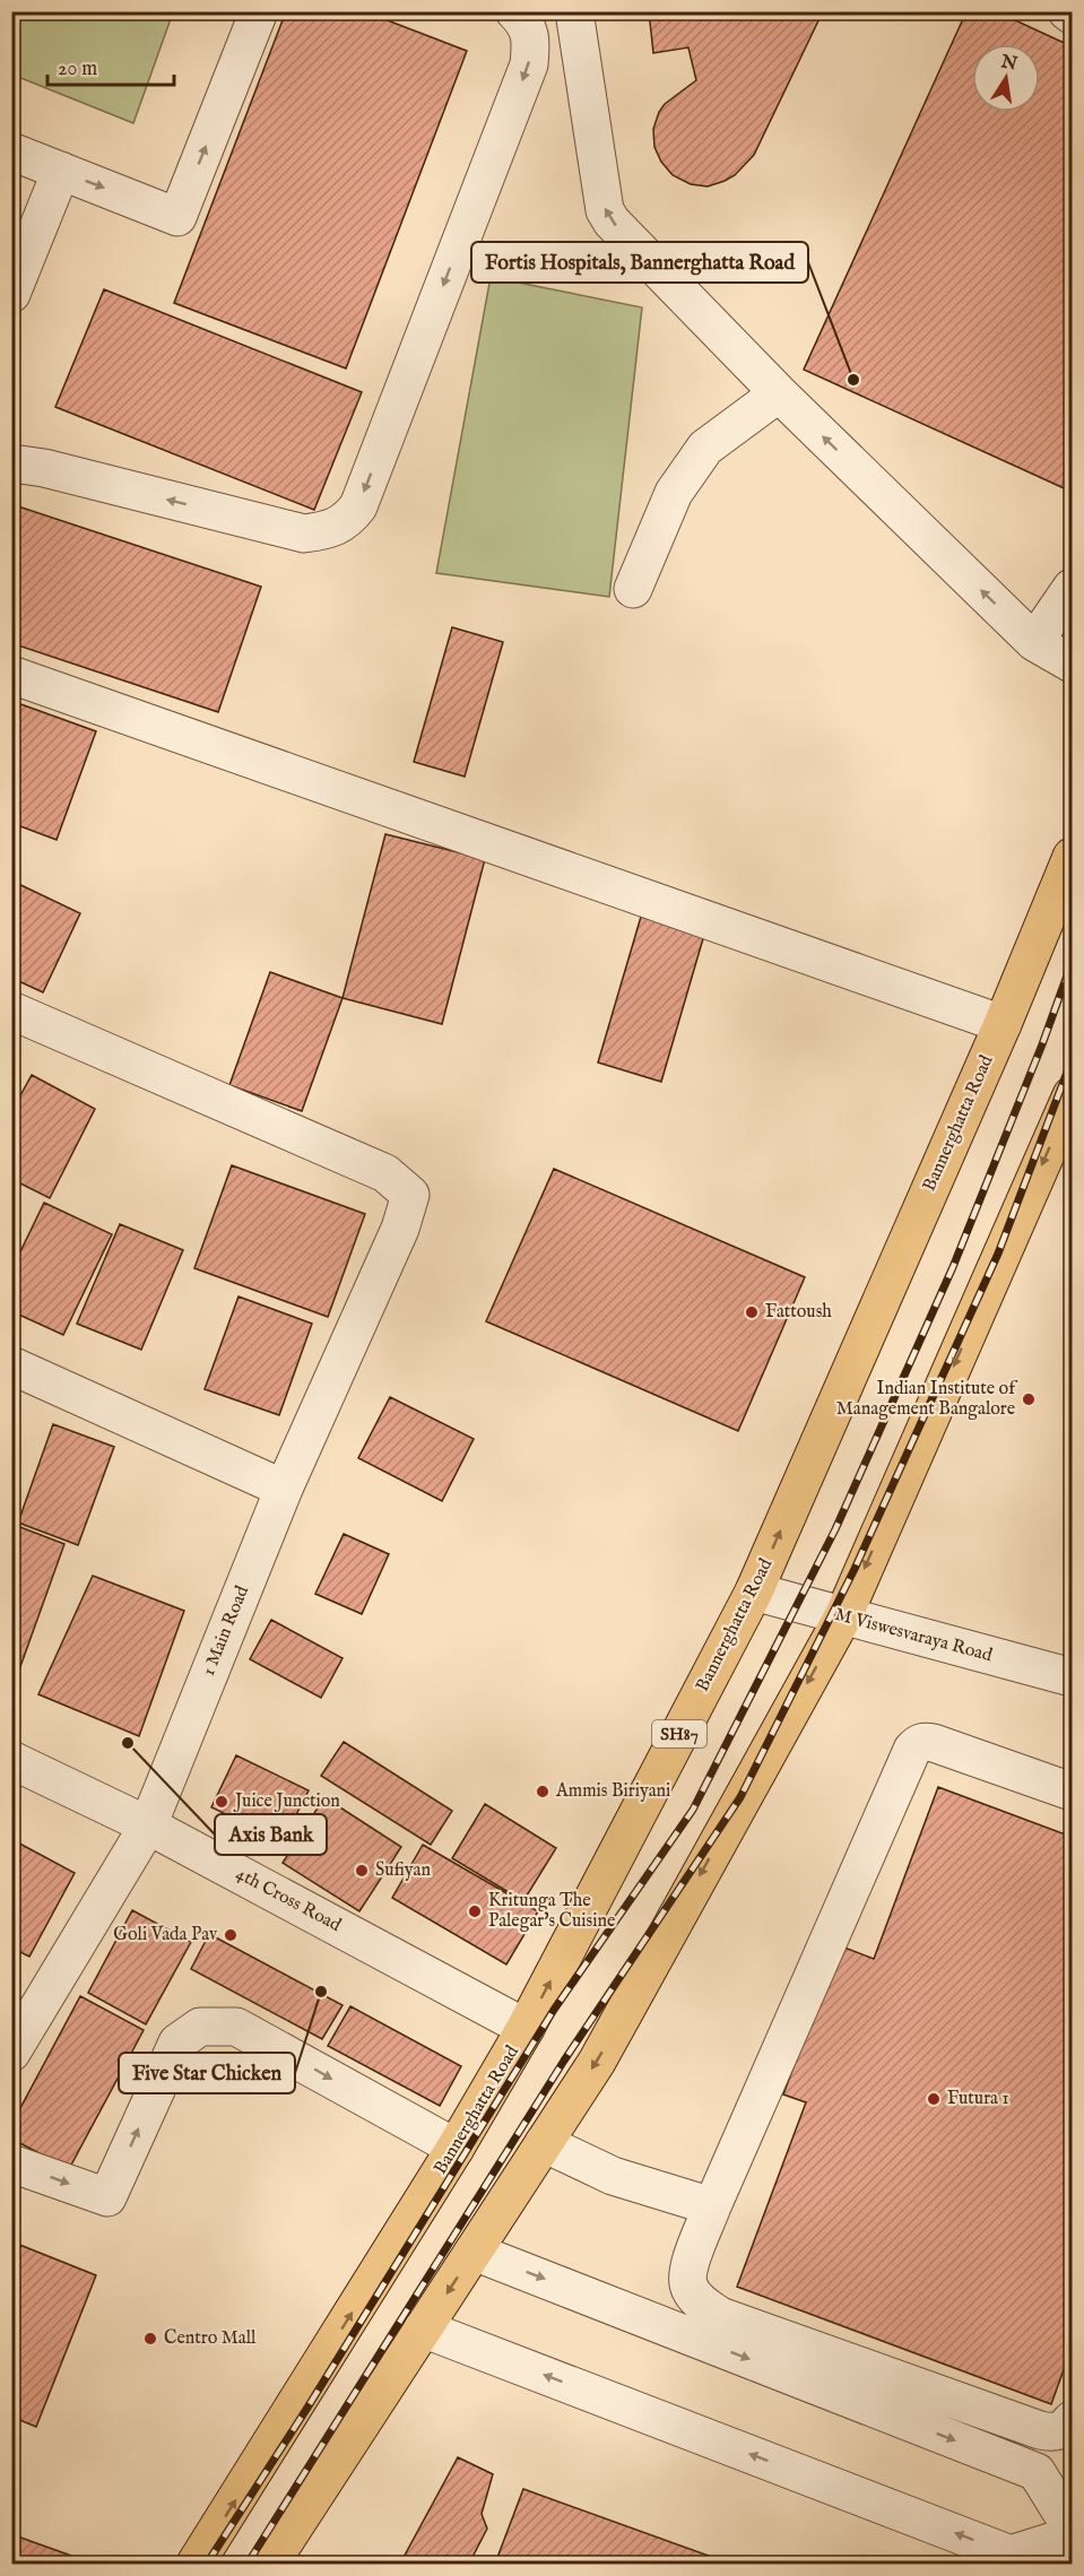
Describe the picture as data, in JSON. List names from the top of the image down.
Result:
{
  "streets": {
    "main road": ["Bannerghatta Road", "SH87"],
    "street": ["1 Main Road", "M Viswesvaraya Road", "4th Cross Road"]
  },
  "crossings": [
    ["Bannerghatta Road", "M Viswesvaraya Road"],
    ["Bannerghatta Road", "4th Cross Road"],
    ["1 Main Road", "4th Cross Road"]
  ],
  "places": [
    "Fortis Hospitals, Bannerghatta Road",
    "Fattoush",
    "Indian Institute of Management Bangalore",
    "Axis Bank",
    "Ammis Biriyani",
    "Juice Junction",
    "Sufiyan",
    "Kritunga The Palegar's Cuisine",
    "Goli Vada Pav",
    "Five Star Chicken",
    "Futura 1",
    "Centro Mall"
  ],
  "scale_bar": "20 m",
  "north": "top"
}
